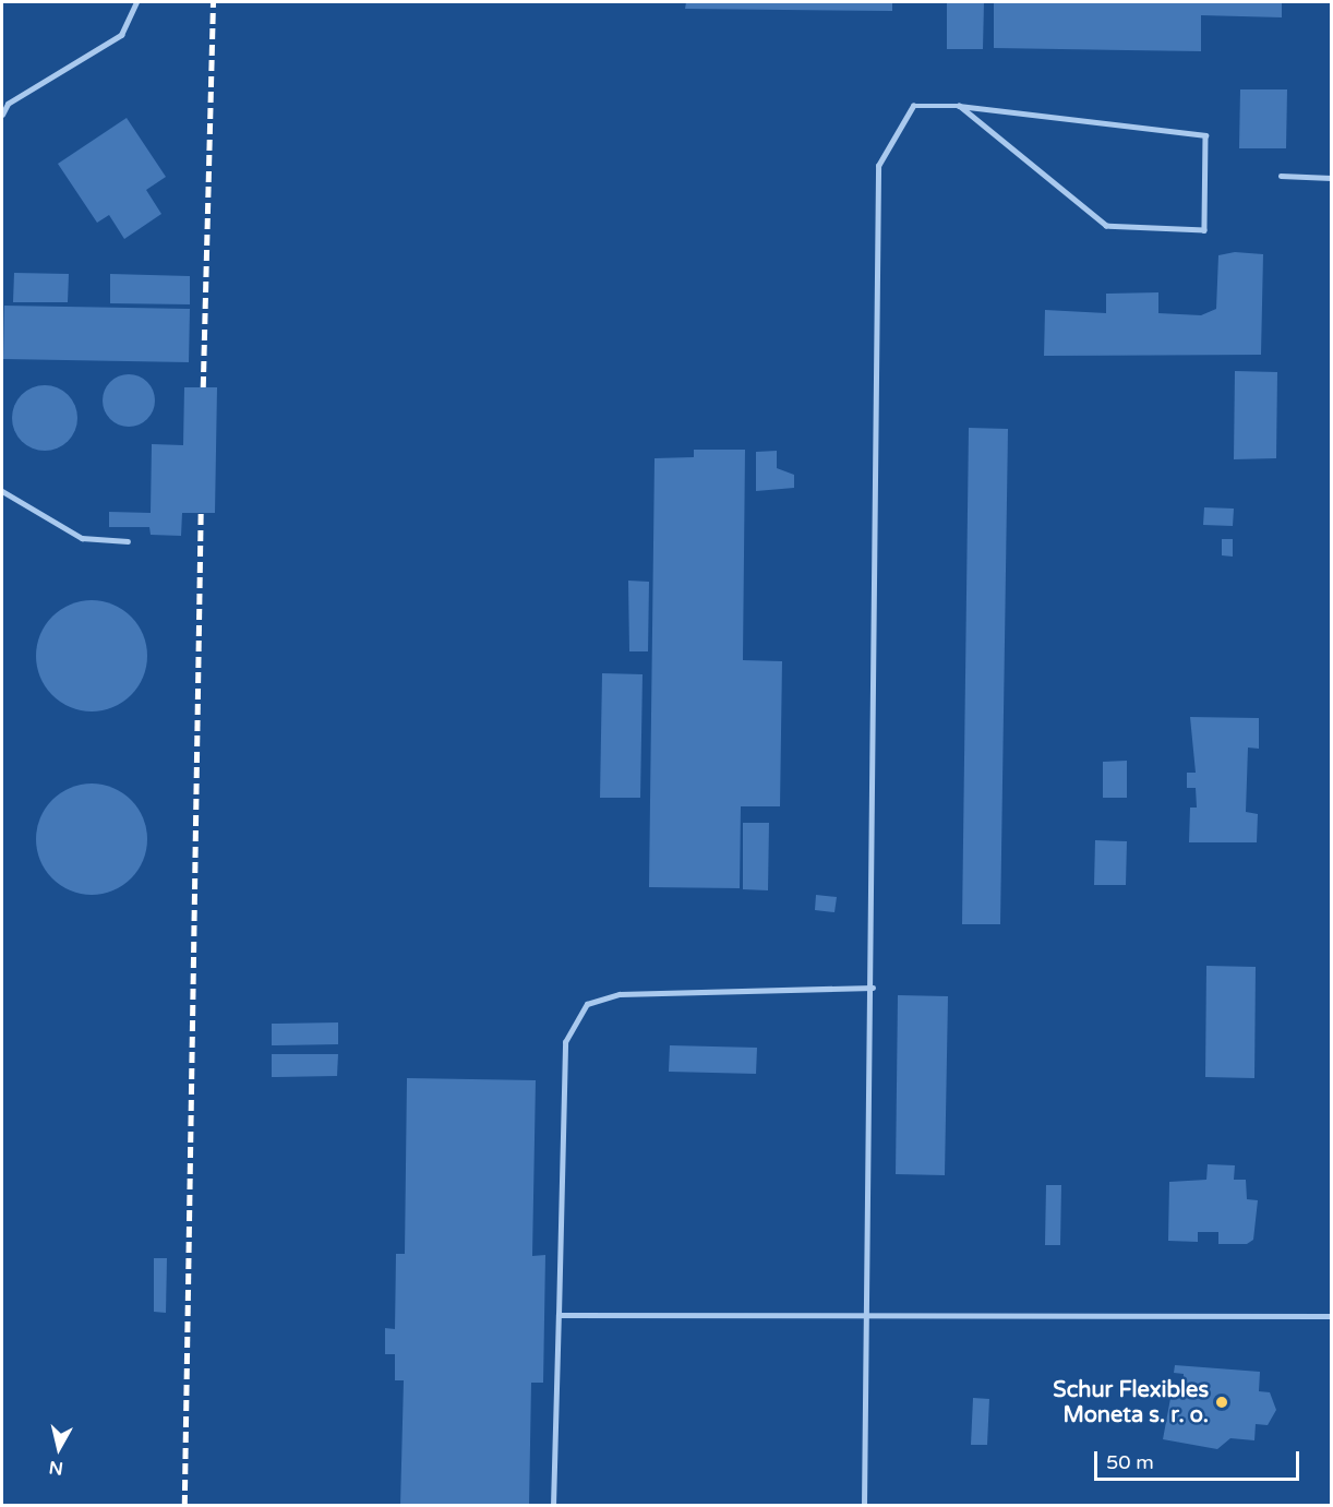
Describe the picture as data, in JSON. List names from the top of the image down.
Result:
{
  "places": ["Schur Flexibles Moneta s. r. o."],
  "scale_bar": "50 m",
  "north": "bottom"
}
